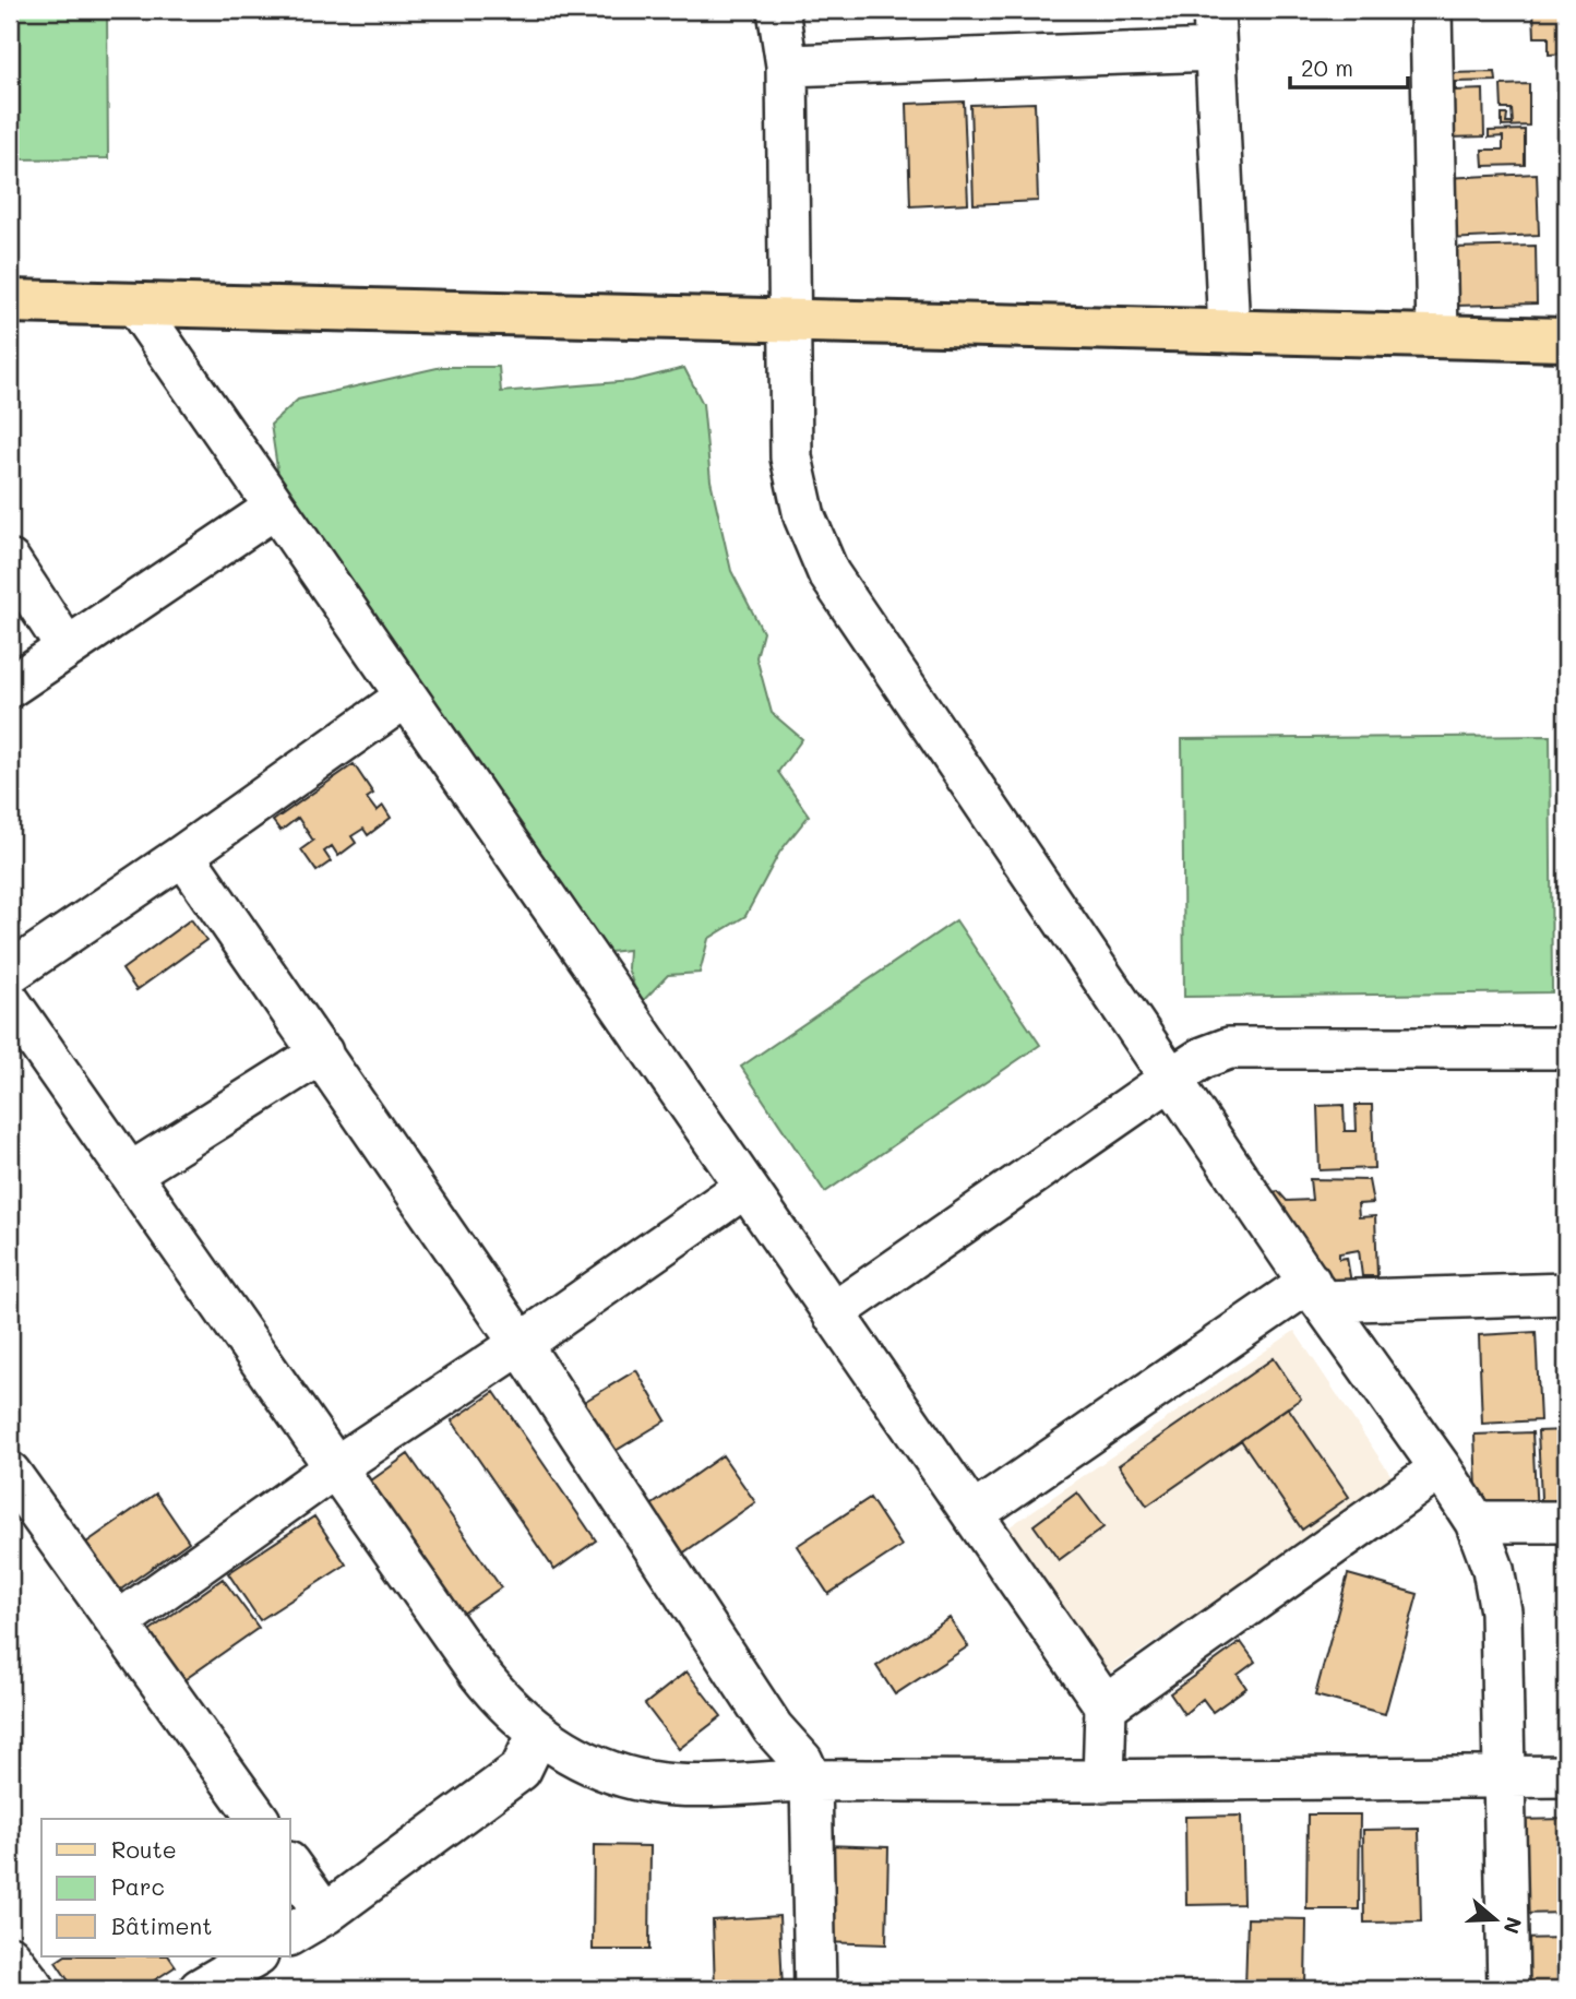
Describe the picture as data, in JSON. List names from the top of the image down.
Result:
{
  "legend": ["Route", "Parc", "Bâtiment"],
  "scale_bar": "20 m",
  "north": "right"
}
